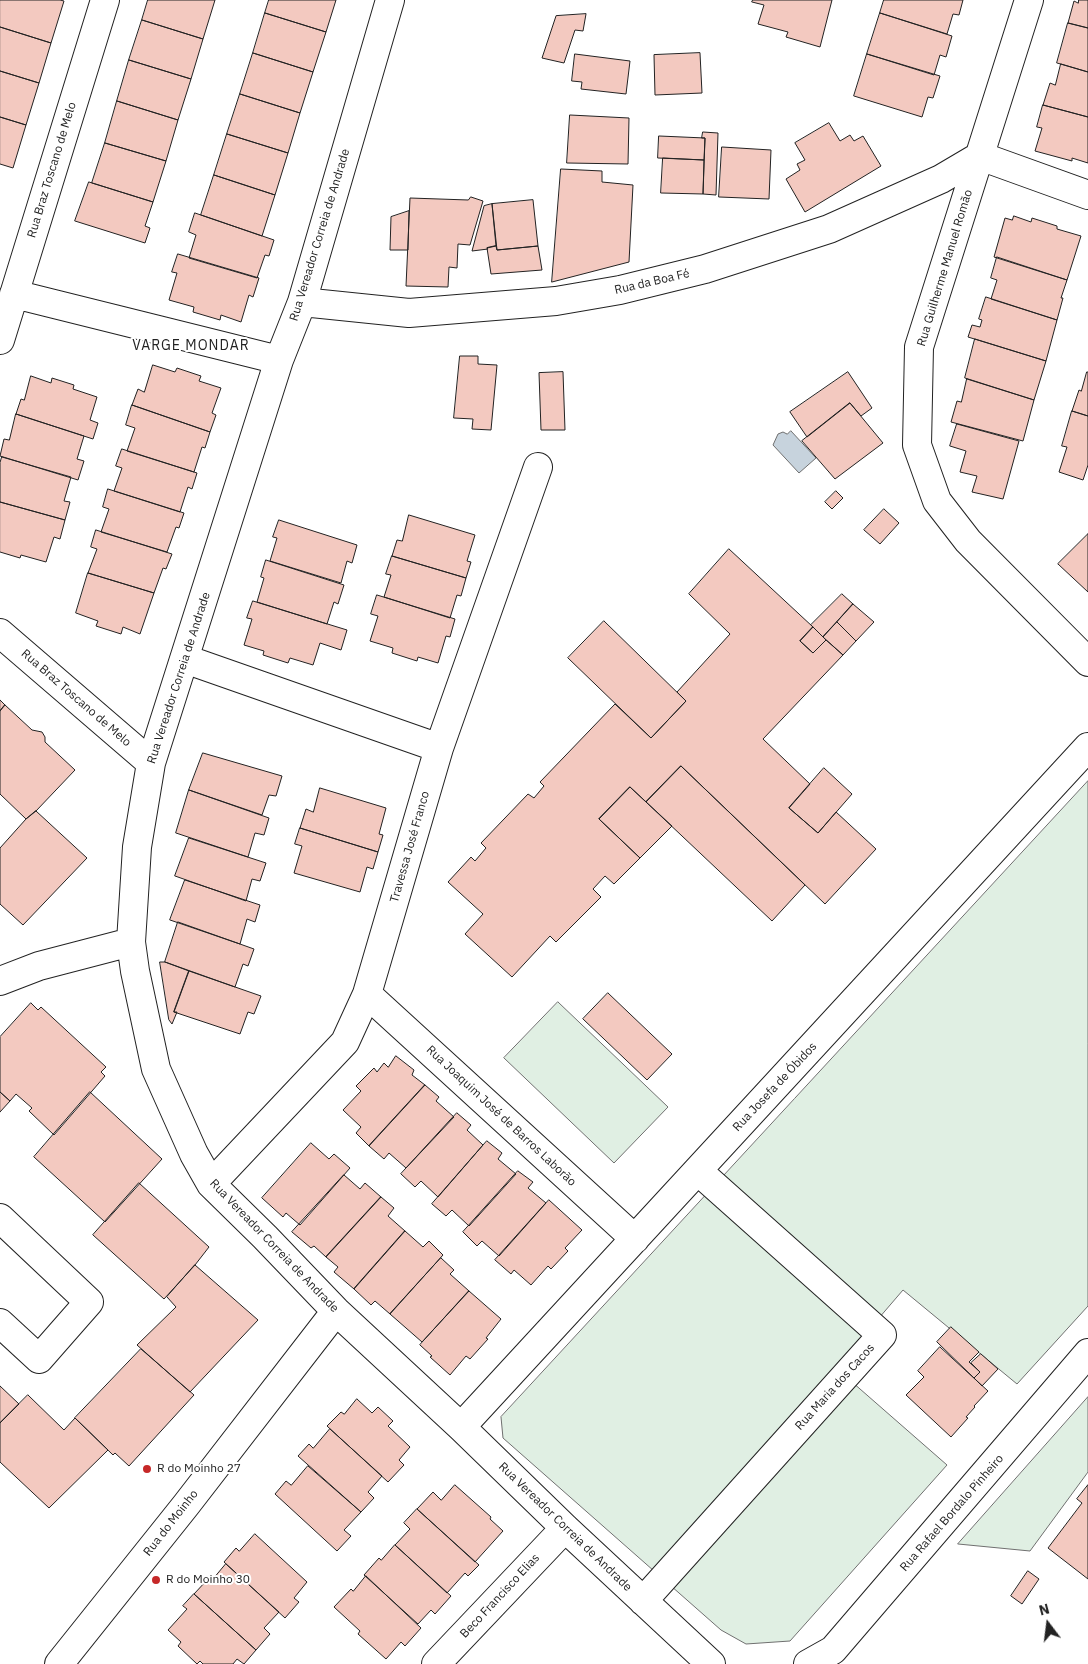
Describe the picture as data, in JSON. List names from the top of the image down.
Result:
{
  "streets": {
    "street": [
      "Rua Braz Toscano de Melo",
      "Rua Vereador Correia de Andrade",
      "Rua Guilherme Manuel Romão",
      "Rua da Boa Fé",
      "Travessa José Franco",
      "Rua Josefa de Óbidos",
      "Rua Joaquim José de Barros Laborão",
      "Rua Maria dos Cacos",
      "Rua Rafael Bordalo Pinheiro",
      "Rua do Moinho",
      "Beco Francisco Elias"
    ]
  },
  "crossings": [
    ["Rua Braz Toscano de Melo", "Rua Vereador Correia de Andrade"],
    ["Rua Vereador Correia de Andrade", "Rua da Boa Fé"],
    ["Rua Vereador Correia de Andrade", "Travessa José Franco"],
    ["Rua Vereador Correia de Andrade", "Rua Josefa de Óbidos"],
    ["Rua Vereador Correia de Andrade", "Rua Maria dos Cacos"],
    ["Rua Vereador Correia de Andrade", "Rua do Moinho"],
    ["Rua Vereador Correia de Andrade", "Beco Francisco Elias"],
    ["Rua Guilherme Manuel Romão", "Rua da Boa Fé"],
    ["Travessa José Franco", "Rua Joaquim José de Barros Laborão"],
    ["Rua Josefa de Óbidos", "Rua Joaquim José de Barros Laborão"],
    ["Rua Josefa de Óbidos", "Rua Maria dos Cacos"]
  ],
  "districts": ["VARGE MONDAR"],
  "places": ["R do Moinho 27", "R do Moinho 30"],
  "north": "top"
}
